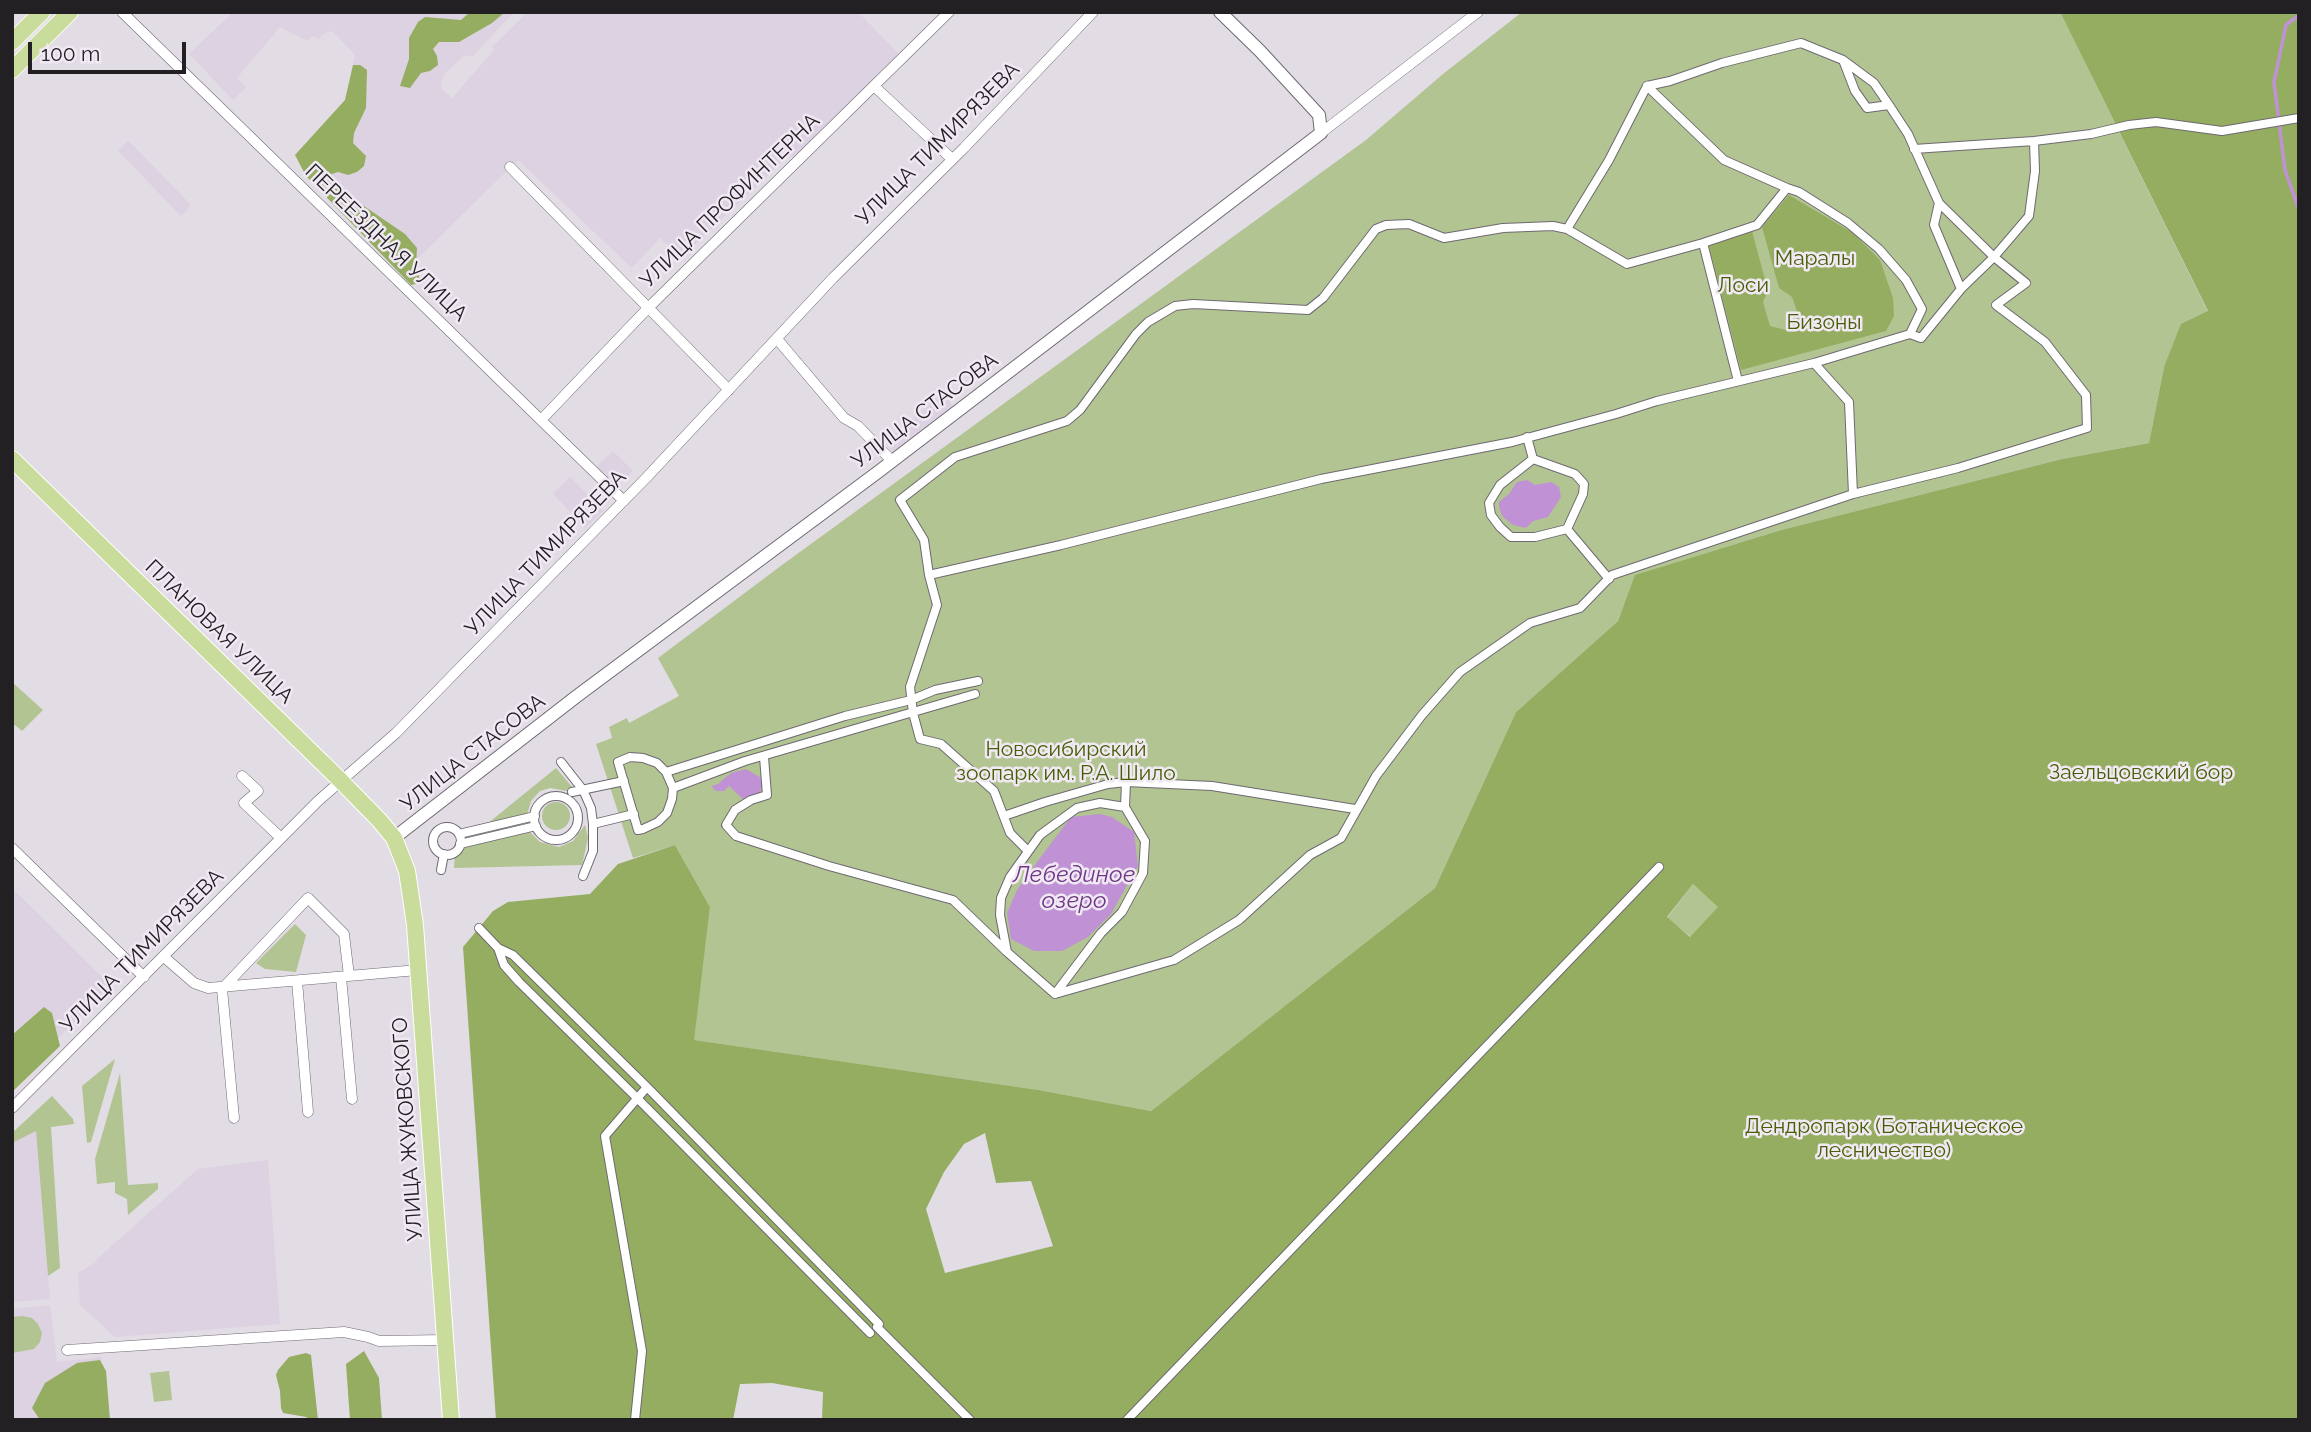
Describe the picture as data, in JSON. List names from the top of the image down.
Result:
{
  "streets": {
    "main road": ["ПЛАНОВАЯ УЛИЦА", "УЛИЦА ЖУКОВСКОГО"],
    "street": [
      "УЛИЦА ТИМИРЯЗЕВА",
      "УЛИЦА ПРОФИНТЕРНА",
      "ПЕРЕЕЗДНАЯ УЛИЦА",
      "УЛИЦА СТАСОВА"
    ]
  },
  "crossings": [
    ["УЛИЦА ТИМИРЯЗЕВА", "ПЕРЕЕЗДНАЯ УЛИЦА"],
    ["УЛИЦА ТИМИРЯЗЕВА", "ПЛАНОВАЯ УЛИЦА"],
    ["УЛИЦА ПРОФИНТЕРНА", "ПЕРЕЕЗДНАЯ УЛИЦА"],
    ["УЛИЦА СТАСОВА", "ПЛАНОВАЯ УЛИЦА"],
    ["УЛИЦА СТАСОВА", "УЛИЦА ЖУКОВСКОГО"],
    ["ПЛАНОВАЯ УЛИЦА", "УЛИЦА ЖУКОВСКОГО"]
  ],
  "water": ["Лебединое озеро"],
  "parks": [
    "Маралы",
    "Лоси",
    "Бизоны",
    "Новосибирский зоопарк им. Р.А. Шило",
    "Заельцовский бор",
    "Дендропарк (Ботаническое лесничество)"
  ],
  "scale_bar": "100 m"
}
